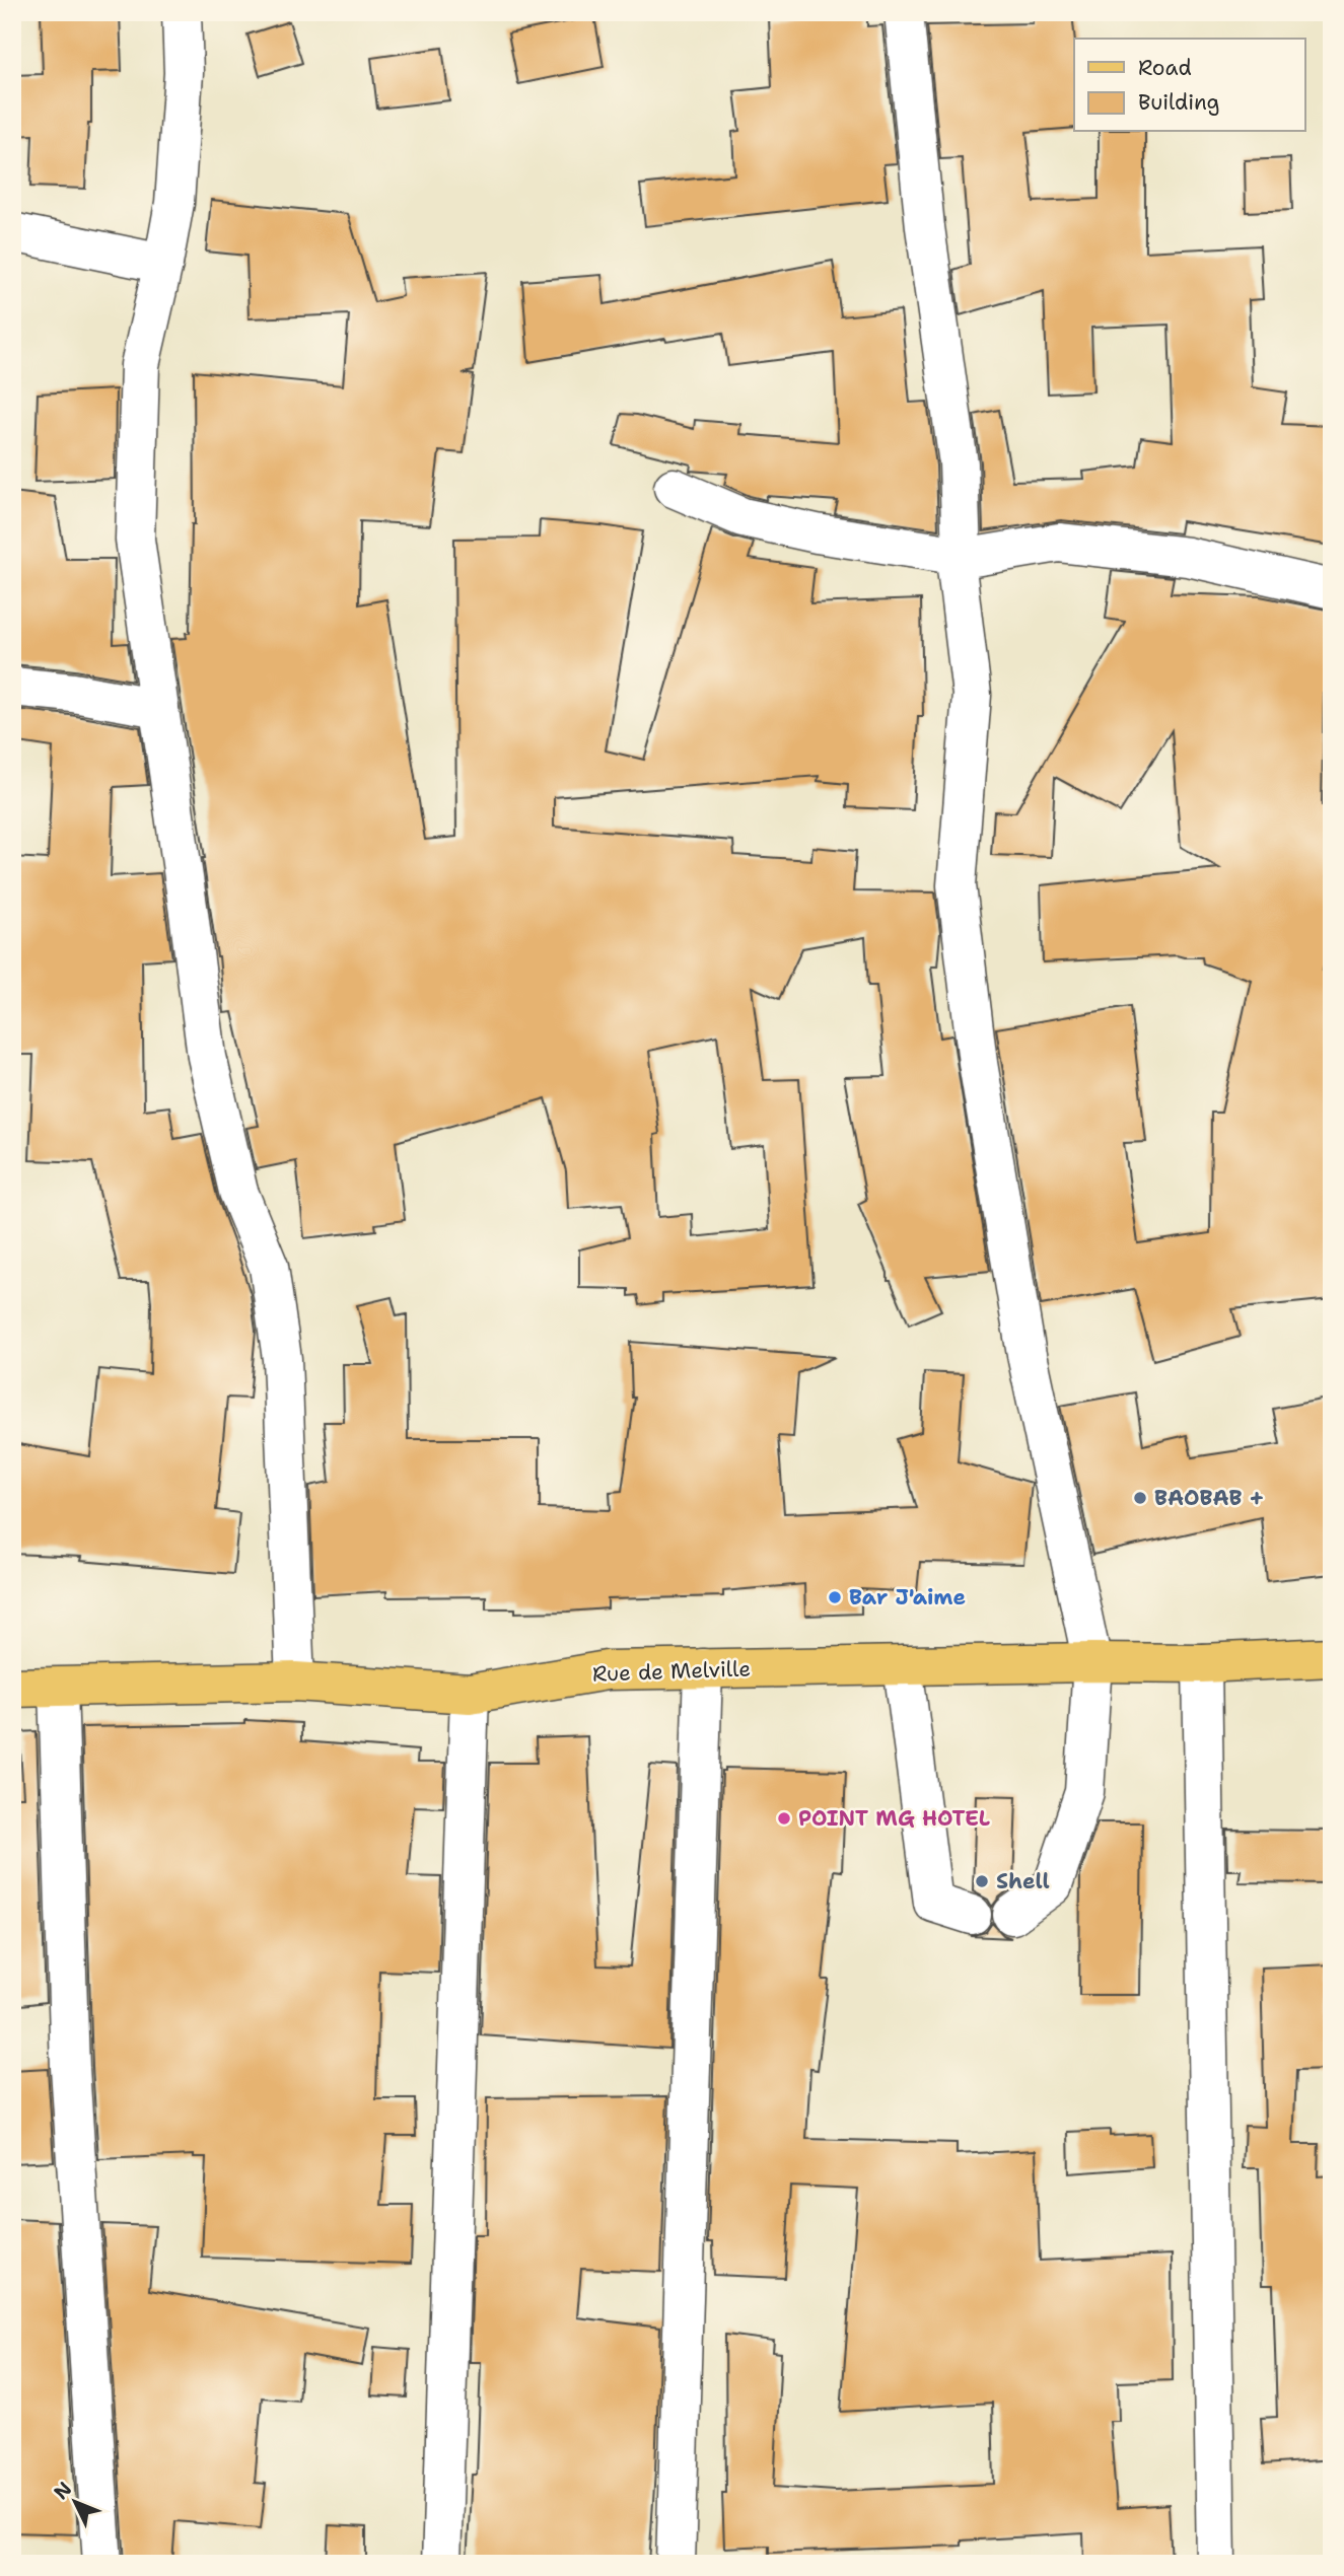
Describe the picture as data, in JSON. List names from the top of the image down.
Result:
{
  "streets": {
    "main road": ["Rue de Melville"]
  },
  "places": [
    "BAOBAB +",
    "Bar J'aime",
    "POINT MG HOTEL",
    "Shell"
  ],
  "legend": ["Road", "Building"],
  "north": "top left"
}
